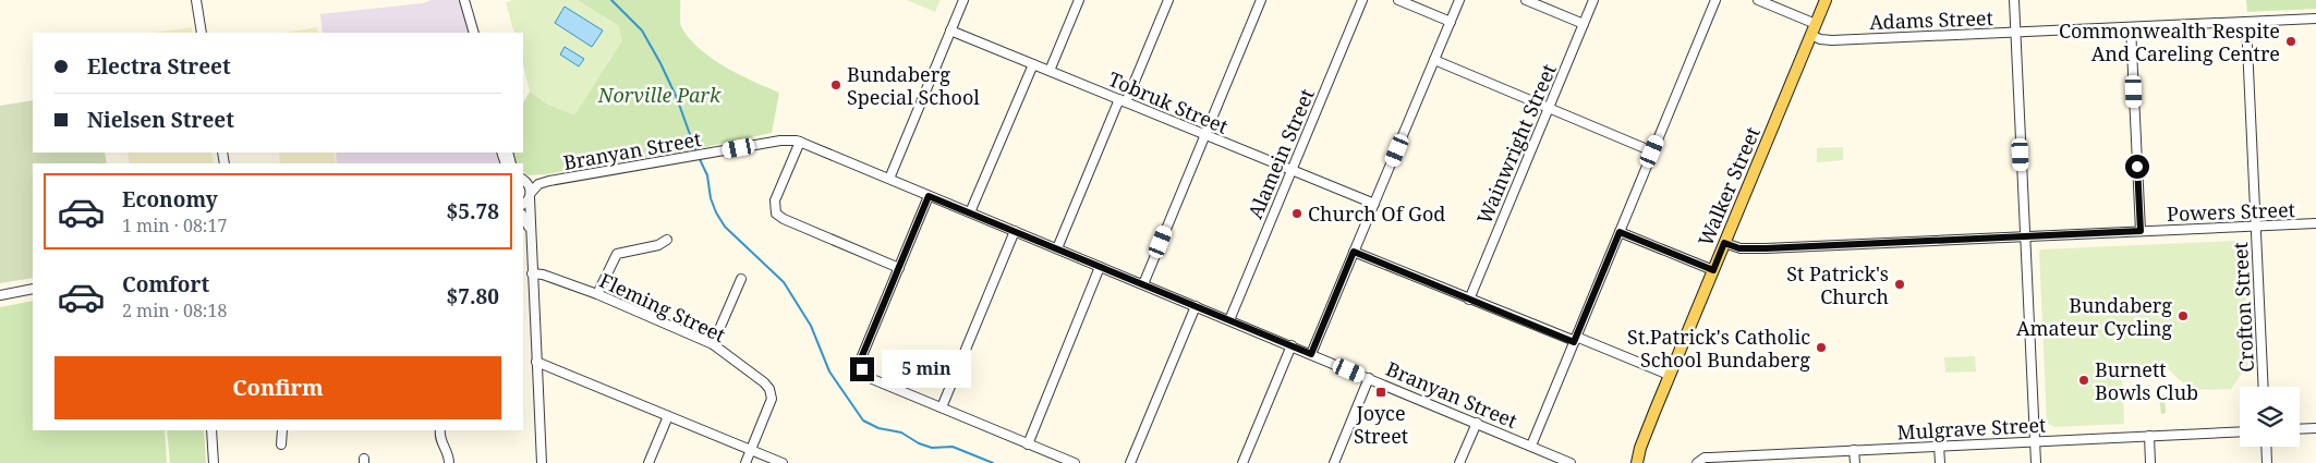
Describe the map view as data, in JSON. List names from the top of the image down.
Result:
{
  "streets": {
    "main road": ["Walker Street"],
    "street": [
      "Adams Street",
      "Tobruk Street",
      "Wainwright Street",
      "Branyan Street",
      "Alamein Street",
      "Powers Street",
      "Fleming Street",
      "Crofton Street",
      "Mulgrave Street"
    ]
  },
  "crossings": [
    ["Adams Street", "Walker Street"],
    ["Adams Street", "Crofton Street"],
    ["Tobruk Street", "Alamein Street"],
    ["Branyan Street", "Alamein Street"],
    ["Walker Street", "Powers Street"],
    ["Powers Street", "Crofton Street"]
  ],
  "parks": ["Norville Park"],
  "places": {
    "other": [
      "Commonwealth Respite And Careling Centre",
      "Bundaberg Special School",
      "Church Of God",
      "St Patrick's Church",
      "Bundaberg Amateur Cycling",
      "St.Patrick's Catholic School Bundaberg",
      "Burnett Bowls Club"
    ],
    "transit": ["Joyce Street"]
  },
  "page": {
    "banner": ["Electra Street", "Nielsen Street"],
    "list": [
      {
        "name": "Economy",
        "note": "1 min · 08:17",
        "value": "$5.78"
      },
      {
        "name": "Comfort",
        "note": "2 min · 08:18",
        "value": "$7.80"
      }
    ],
    "buttons": "Confirm",
    "bubble": "5 min"
  }
}
